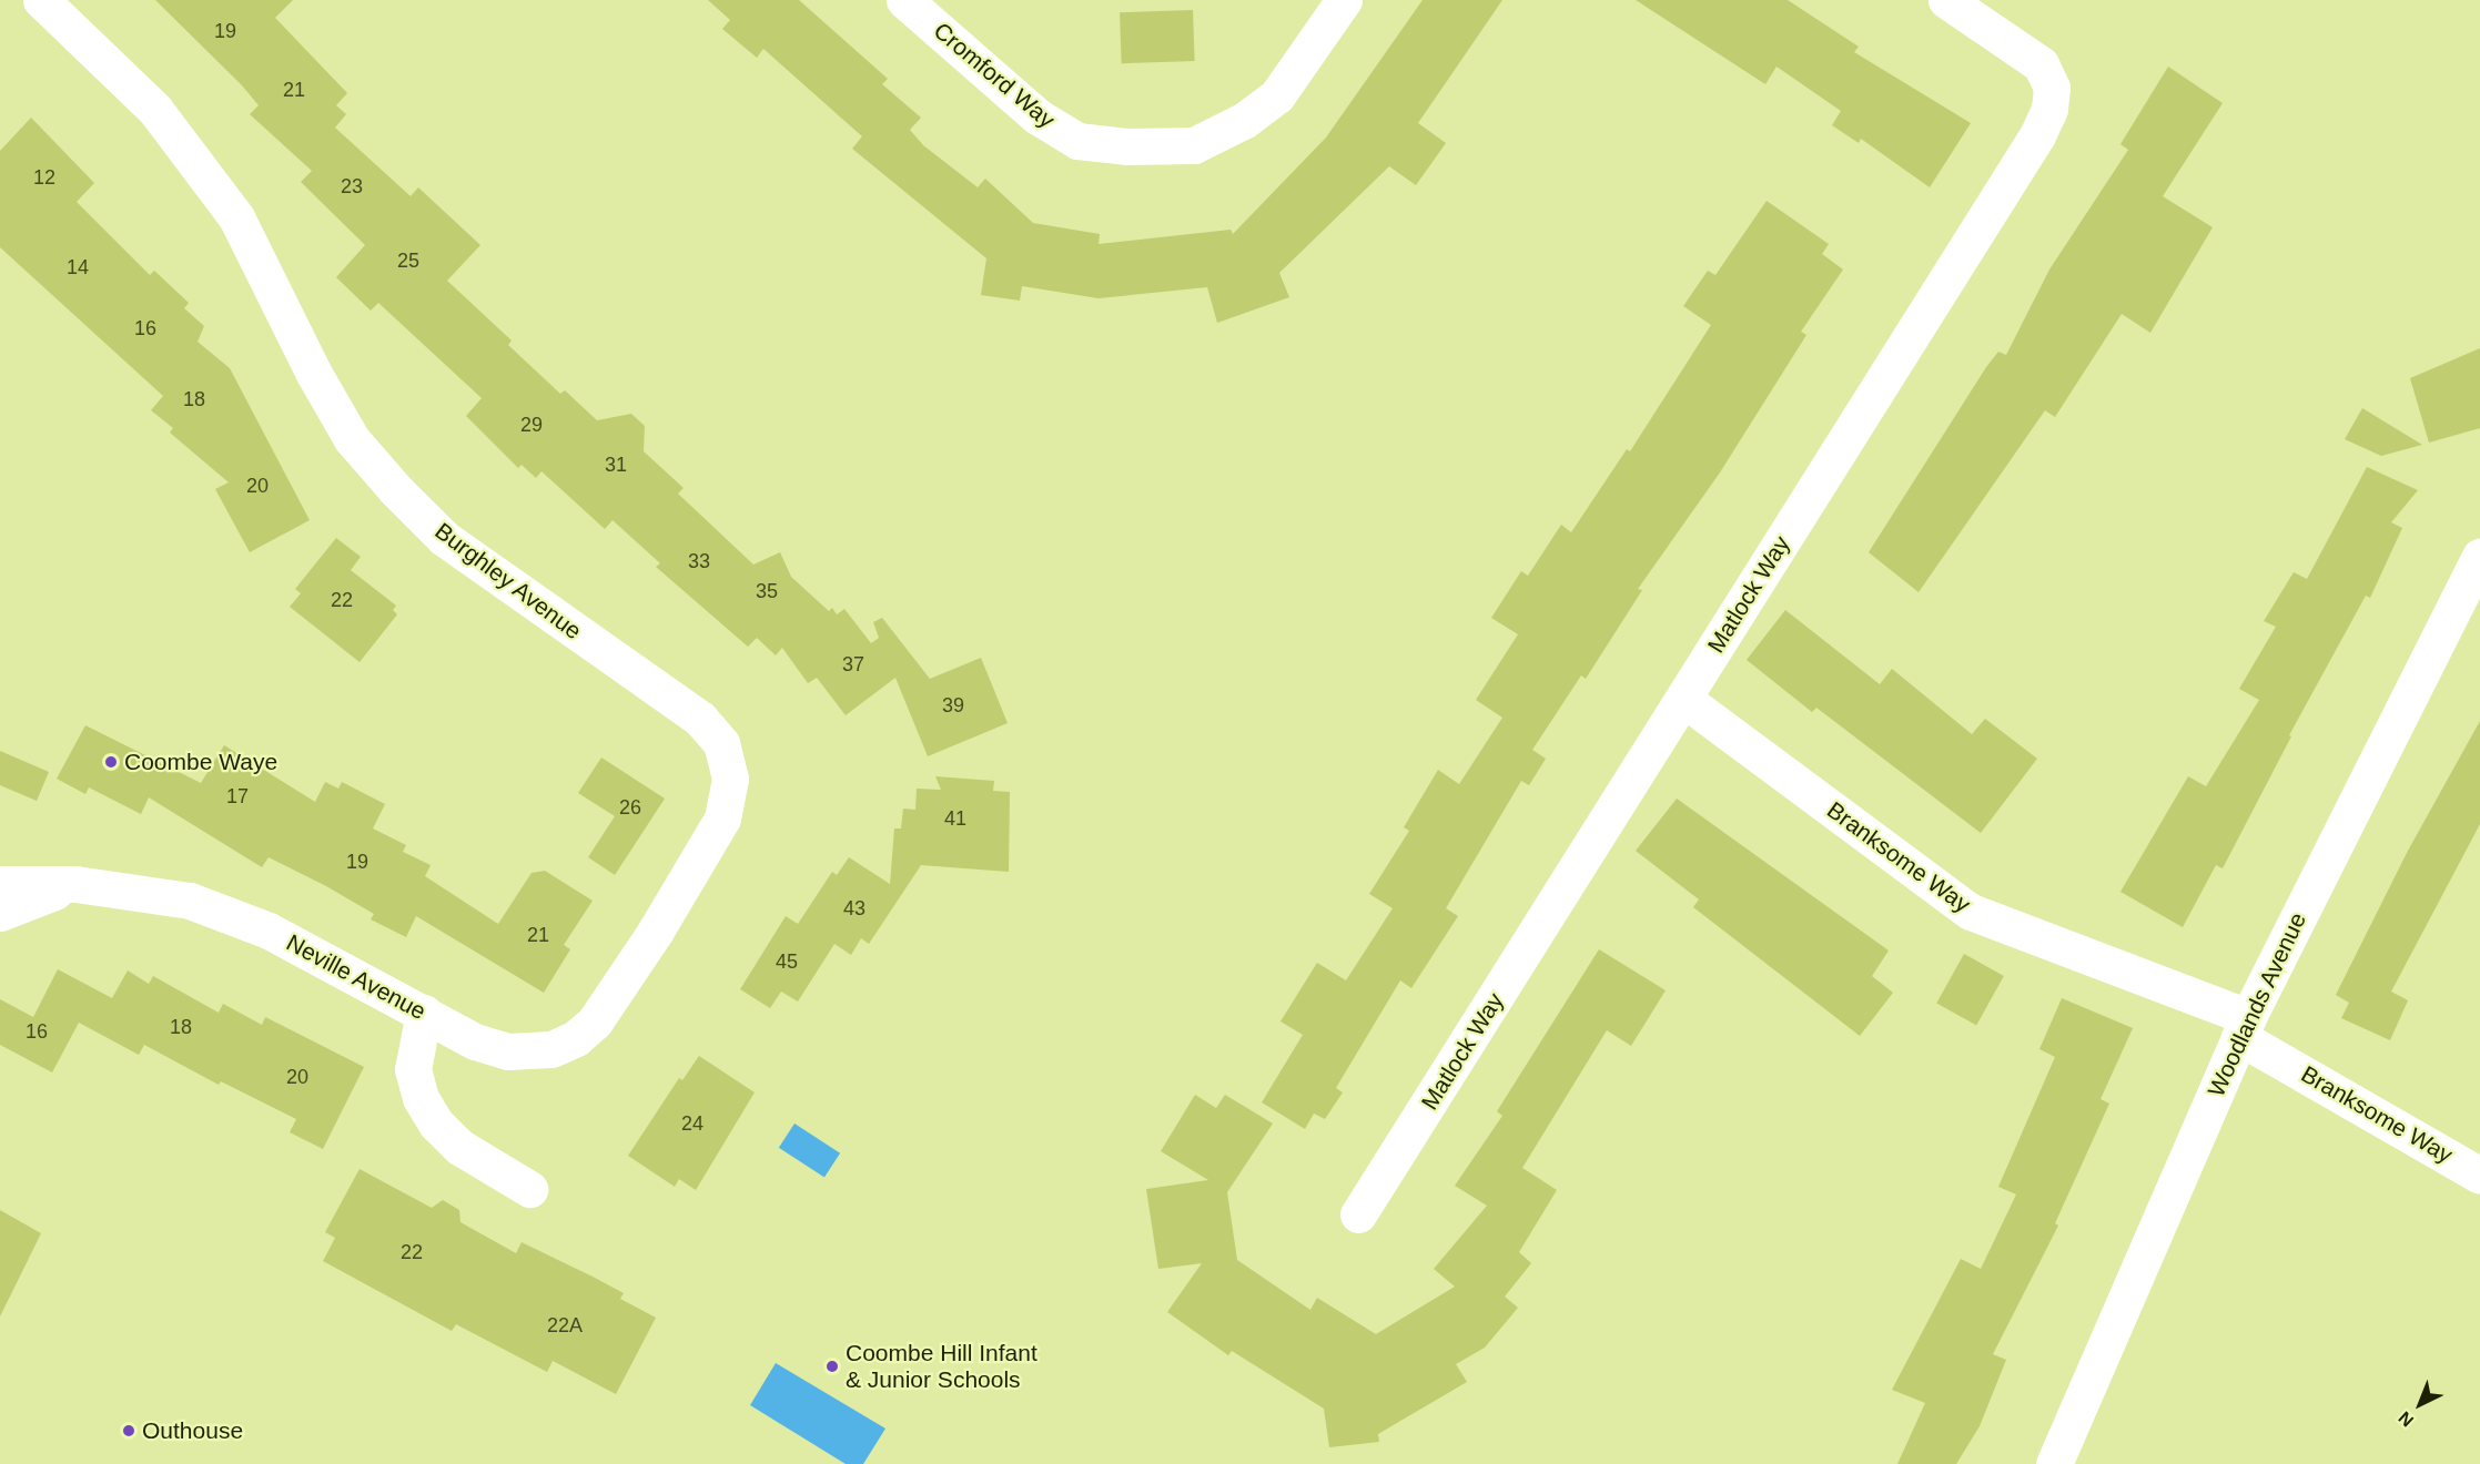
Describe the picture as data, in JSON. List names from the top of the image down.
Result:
{
  "streets": {
    "street": [
      "Cromford Way",
      "Burghley Avenue",
      "Matlock Way",
      "Branksome Way",
      "Neville Avenue",
      "Woodlands Avenue"
    ]
  },
  "crossings": [
    ["Burghley Avenue", "Neville Avenue"],
    ["Matlock Way", "Branksome Way"],
    ["Branksome Way", "Woodlands Avenue"]
  ],
  "places": ["Coombe Waye", "Coombe Hill Infant & Junior Schools", "Outhouse"],
  "house_numbers": [
    "19",
    "21",
    "12",
    "23",
    "25",
    "14",
    "16",
    "18",
    "29",
    "31",
    "20",
    "33",
    "35",
    "22",
    "37",
    "39",
    "17",
    "26",
    "41",
    "19",
    "43",
    "21",
    "45",
    "18",
    "16",
    "20",
    "24",
    "22",
    "22A"
  ],
  "north": "bottom left"
}
